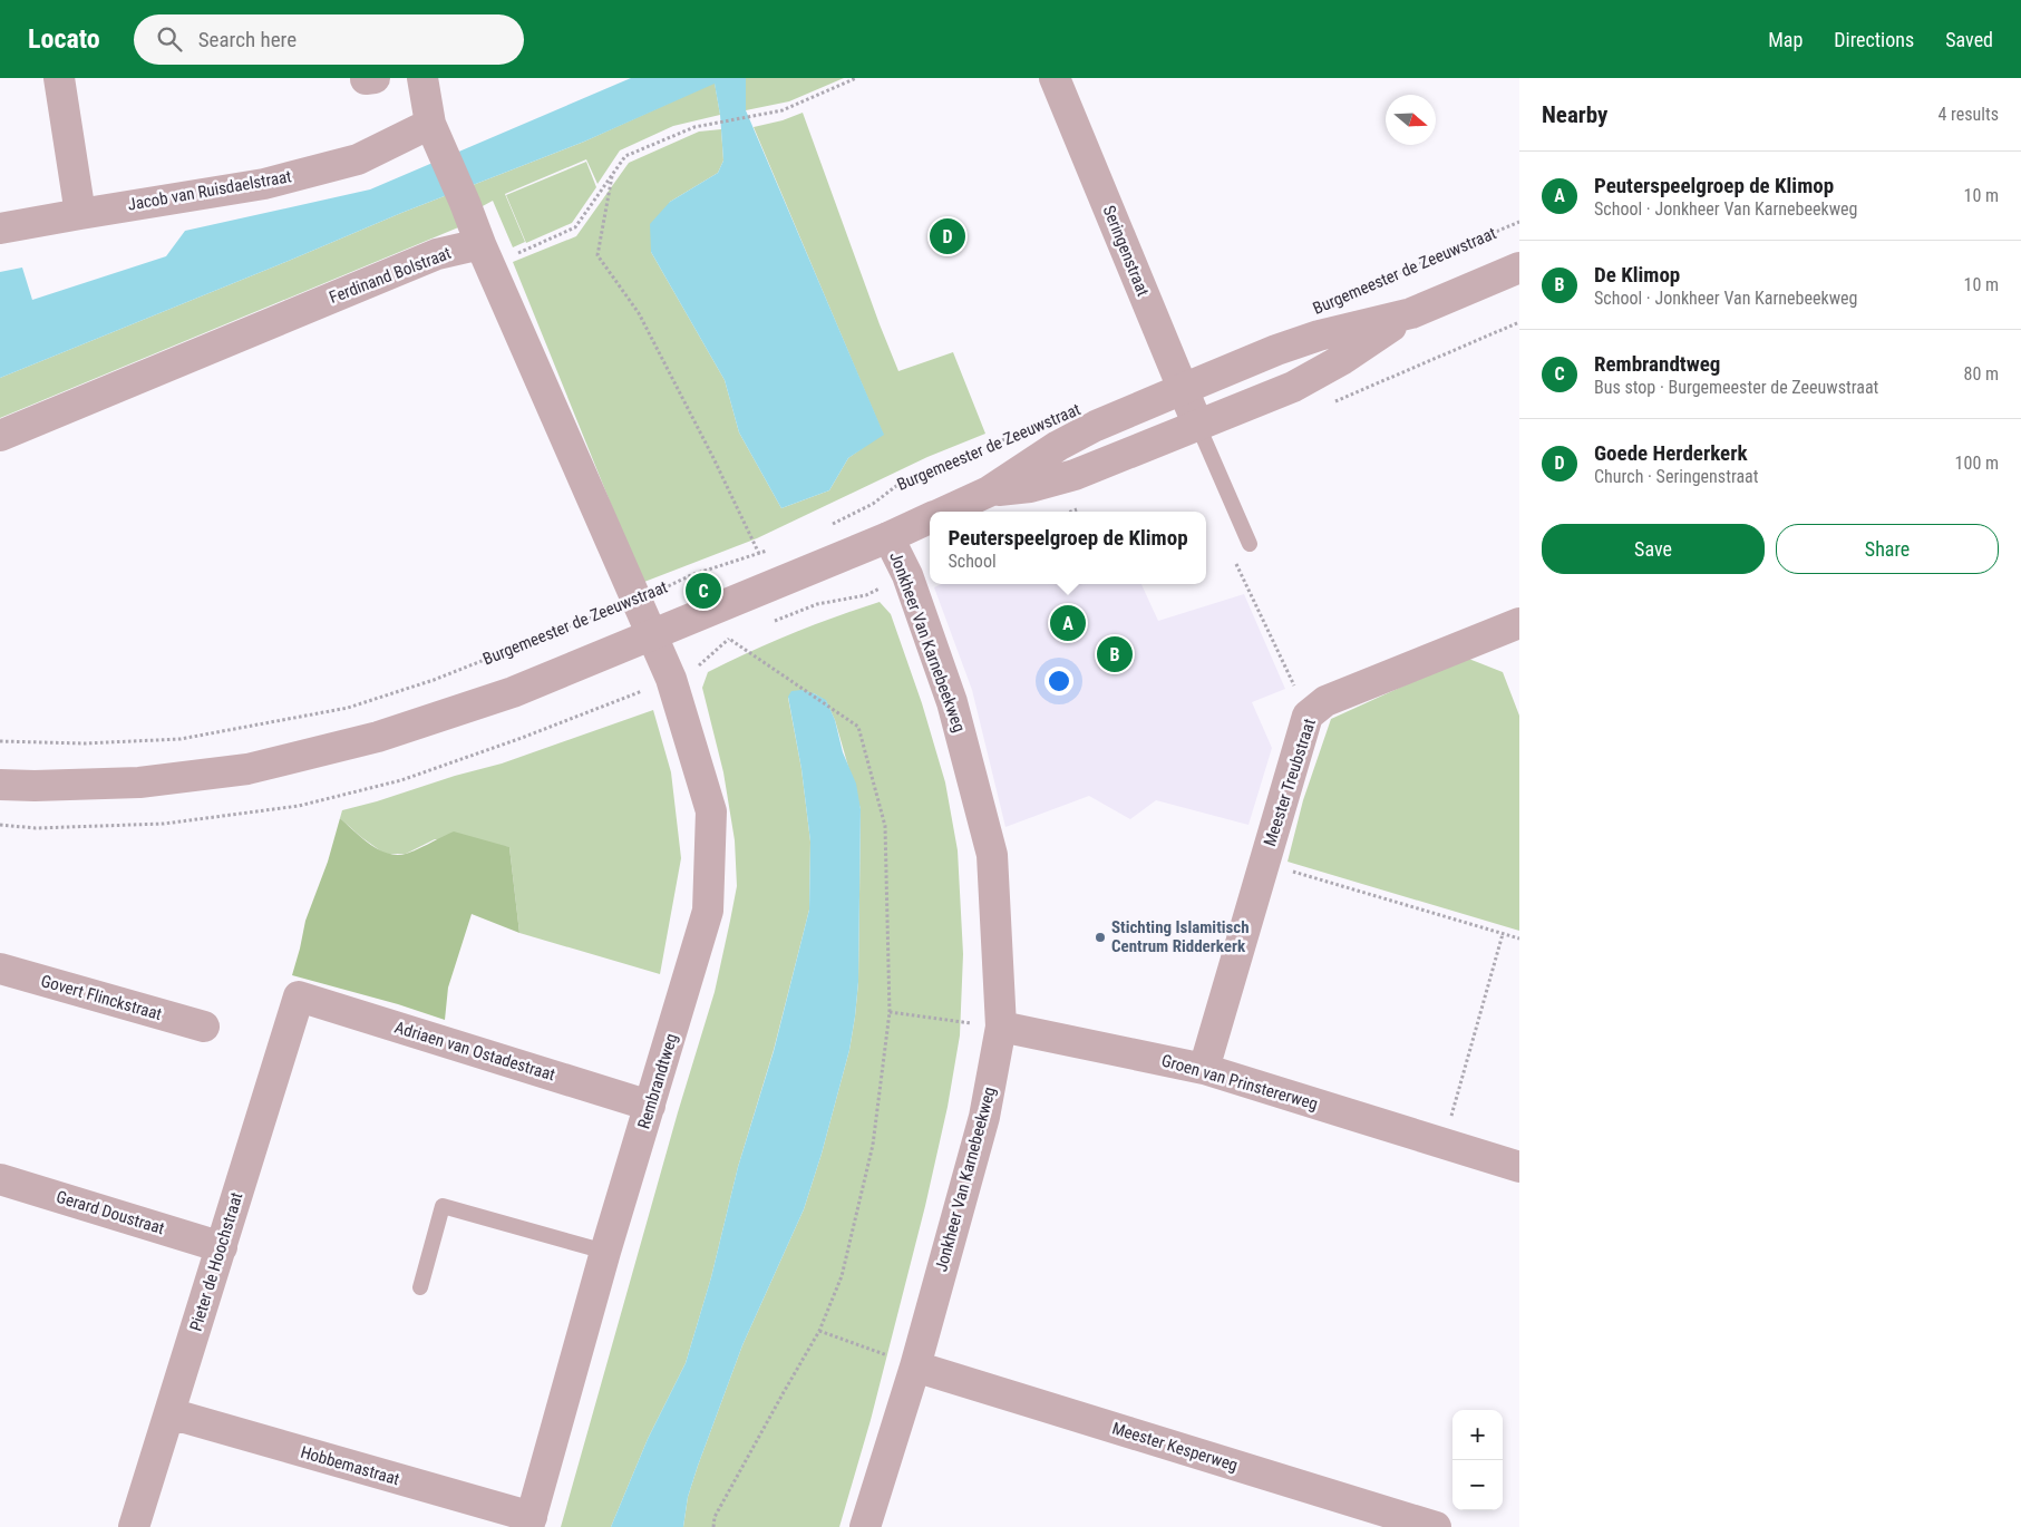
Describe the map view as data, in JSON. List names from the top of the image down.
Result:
{
  "streets": {
    "street": [
      "Jacob van Ruisdaelstraat",
      "Seringenstraat",
      "Burgemeester de Zeeuwstraat",
      "Ferdinand Bolstraat",
      "Jonkheer Van Karnebeekweg",
      "Meester Treubstraat",
      "Govert Flinckstraat",
      "Adriaen van Ostadestraat",
      "Rembrandtweg",
      "Groen van Prinstererweg",
      "Gerard Doustraat",
      "Pieter de Hoochstraat",
      "Meester Kesperweg",
      "Hobbemastraat"
    ]
  },
  "crossings": [
    ["Seringenstraat", "Burgemeester de Zeeuwstraat"],
    ["Burgemeester de Zeeuwstraat", "Jonkheer Van Karnebeekweg"],
    ["Burgemeester de Zeeuwstraat", "Rembrandtweg"],
    ["Jonkheer Van Karnebeekweg", "Groen van Prinstererweg"],
    ["Jonkheer Van Karnebeekweg", "Meester Kesperweg"],
    ["Meester Treubstraat", "Groen van Prinstererweg"],
    ["Adriaen van Ostadestraat", "Rembrandtweg"],
    ["Adriaen van Ostadestraat", "Pieter de Hoochstraat"],
    ["Rembrandtweg", "Hobbemastraat"],
    ["Gerard Doustraat", "Pieter de Hoochstraat"],
    ["Pieter de Hoochstraat", "Hobbemastraat"]
  ],
  "places": ["Stichting Islamitisch Centrum Ridderkerk"],
  "north": "right",
  "page": {
    "header": "Locato",
    "search": "Search here",
    "nav": ["Map", "Directions", "Saved"],
    "heading": ["Nearby", "4 results"],
    "list": [
      {
        "mark": "A",
        "name": "Peuterspeelgroep de Klimop",
        "note": "School · Jonkheer Van Karnebeekweg",
        "value": "10 m"
      },
      {
        "mark": "B",
        "name": "De Klimop",
        "note": "School · Jonkheer Van Karnebeekweg",
        "value": "10 m"
      },
      {
        "mark": "C",
        "name": "Rembrandtweg",
        "note": "Bus stop · Burgemeester de Zeeuwstraat",
        "value": "80 m"
      },
      {
        "mark": "D",
        "name": "Goede Herderkerk",
        "note": "Church · Seringenstraat",
        "value": "100 m"
      }
    ],
    "pins": [
      "D",
      "C",
      "A",
      "B"
    ],
    "buttons": ["Save", "Share"],
    "popup": ["Peuterspeelgroep de Klimop", "School"],
    "map_buttons": ["+", "−"]
  }
}
